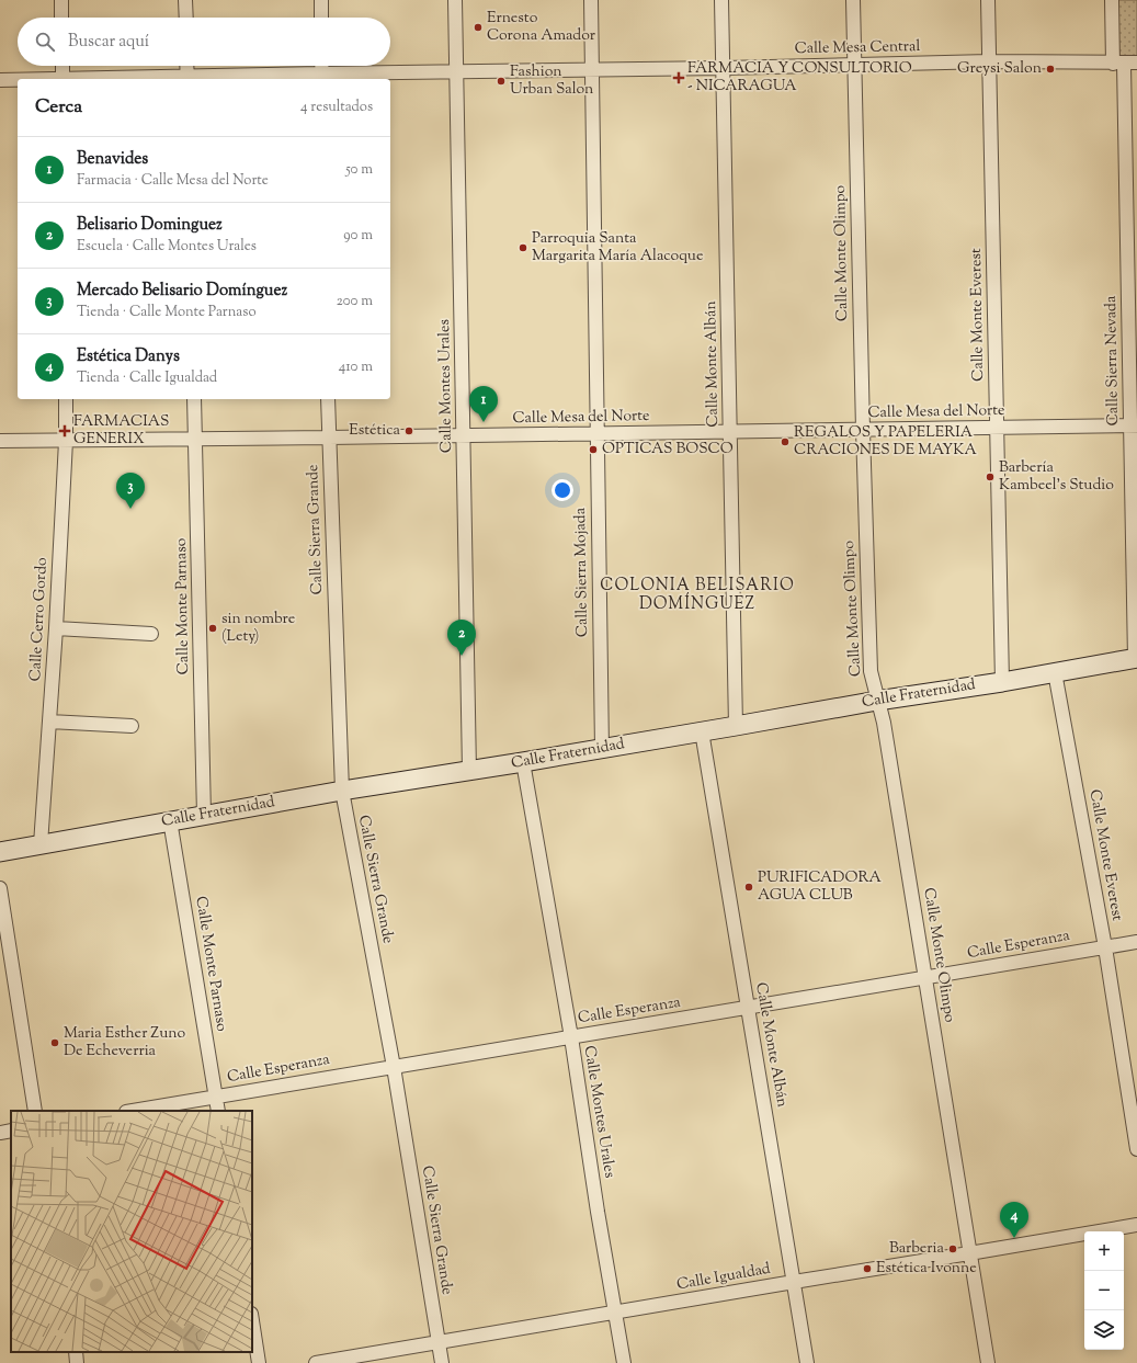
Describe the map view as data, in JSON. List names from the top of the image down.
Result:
{
  "streets": {
    "street": [
      "Calle Mesa Central",
      "Calle Monte Olimpo",
      "Calle Monte Everest",
      "Calle Sierra Nevada",
      "Calle Monte Albán",
      "Calle Montes Urales",
      "Calle Mesa del Norte",
      "Calle Sierra Grande",
      "Calle Sierra Mojada",
      "Calle Monte Parnaso",
      "Calle Cerro Gordo",
      "Calle Fraternidad",
      "Calle Esperanza",
      "Calle Igualdad"
    ]
  },
  "crossings": [
    ["Calle Mesa Central", "Calle Monte Olimpo"],
    ["Calle Mesa Central", "Calle Monte Everest"],
    ["Calle Mesa Central", "Calle Sierra Nevada"],
    ["Calle Mesa Central", "Calle Monte Albán"],
    ["Calle Mesa Central", "Calle Montes Urales"],
    ["Calle Mesa Central", "Calle Sierra Mojada"],
    ["Calle Monte Olimpo", "Calle Mesa del Norte"],
    ["Calle Monte Olimpo", "Calle Fraternidad"],
    ["Calle Monte Olimpo", "Calle Esperanza"],
    ["Calle Monte Olimpo", "Calle Igualdad"],
    ["Calle Monte Everest", "Calle Mesa del Norte"],
    ["Calle Monte Everest", "Calle Fraternidad"],
    ["Calle Monte Everest", "Calle Esperanza"],
    ["Calle Sierra Nevada", "Calle Mesa del Norte"],
    ["Calle Sierra Nevada", "Calle Fraternidad"],
    ["Calle Monte Albán", "Calle Mesa del Norte"],
    ["Calle Monte Albán", "Calle Fraternidad"],
    ["Calle Monte Albán", "Calle Esperanza"],
    ["Calle Monte Albán", "Calle Igualdad"],
    ["Calle Montes Urales", "Calle Mesa del Norte"],
    ["Calle Montes Urales", "Calle Fraternidad"],
    ["Calle Montes Urales", "Calle Esperanza"],
    ["Calle Montes Urales", "Calle Igualdad"],
    ["Calle Mesa del Norte", "Calle Sierra Grande"],
    ["Calle Mesa del Norte", "Calle Sierra Mojada"],
    ["Calle Mesa del Norte", "Calle Monte Parnaso"],
    ["Calle Mesa del Norte", "Calle Cerro Gordo"],
    ["Calle Sierra Grande", "Calle Fraternidad"],
    ["Calle Sierra Grande", "Calle Esperanza"],
    ["Calle Sierra Grande", "Calle Igualdad"],
    ["Calle Sierra Mojada", "Calle Fraternidad"],
    ["Calle Monte Parnaso", "Calle Fraternidad"],
    ["Calle Monte Parnaso", "Calle Esperanza"],
    ["Calle Cerro Gordo", "Calle Fraternidad"]
  ],
  "districts": ["COLONIA BELISARIO DOMÍNGUEZ"],
  "places": {
    "other": [
      "Ernesto Corona Amador",
      "Greysi Salon",
      "Fashion Urban Salon",
      "Parroquia Santa Margarita María Alacoque",
      "Estética",
      "REGALOS Y PAPELERIA CRACIONES DE MAYKA",
      "OPTICAS BOSCO",
      "Barbería Kambeel’s Studio",
      "sin nombre (Lety)",
      "PURIFICADORA AGUA CLUB",
      "Maria Esther Zuno De Echeverria",
      "Barberia",
      "Estética Ivonne"
    ],
    "health": ["FARMACIA Y CONSULTORIO - NICARAGUA", "FARMACIAS GENERIX"]
  },
  "page": {
    "search": "Buscar aquí",
    "heading": ["Cerca", "4 resultados"],
    "list": [
      {
        "mark": "1",
        "name": "Benavides",
        "note": "Farmacia · Calle Mesa del Norte",
        "value": "50 m"
      },
      {
        "mark": "2",
        "name": "Belisario Dominguez",
        "note": "Escuela · Calle Montes Urales",
        "value": "90 m"
      },
      {
        "mark": "3",
        "name": "Mercado Belisario Domínguez",
        "note": "Tienda · Calle Monte Parnaso",
        "value": "200 m"
      },
      {
        "mark": "4",
        "name": "Estética Danys",
        "note": "Tienda · Calle Igualdad",
        "value": "410 m"
      }
    ],
    "pins": [
      "1",
      "3",
      "2",
      "4"
    ],
    "map_buttons": ["+", "−"]
  }
}
